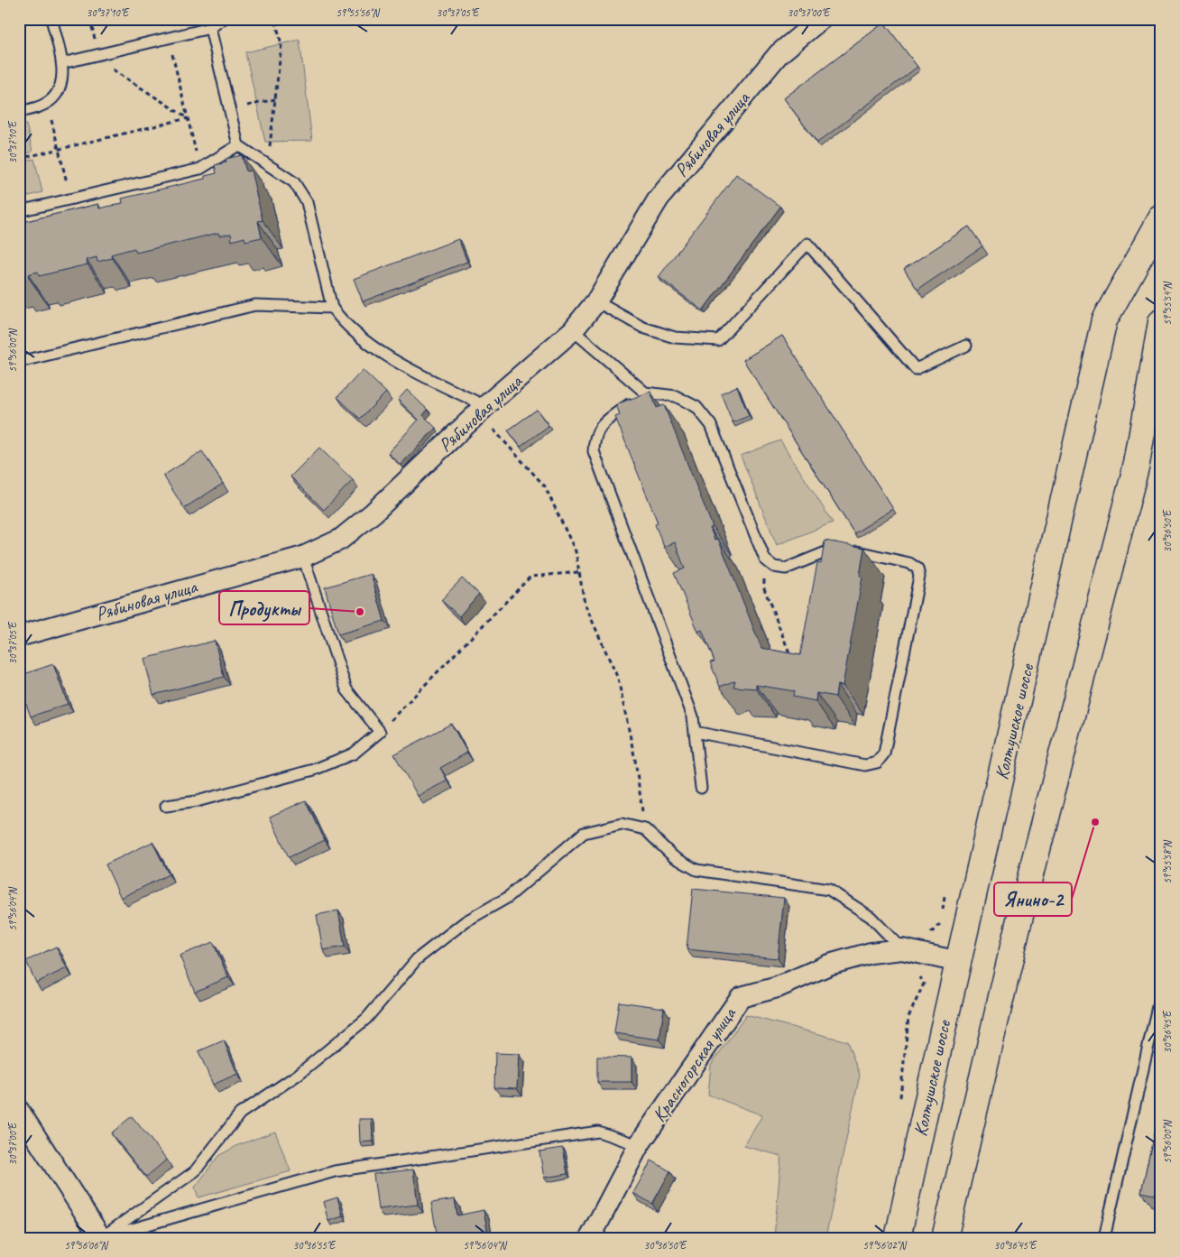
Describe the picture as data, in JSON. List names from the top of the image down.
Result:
{
  "streets": {
    "main road": ["Колтушское шоссе"],
    "street": ["Рябиновая улица", "Красногорская улица"]
  },
  "crossings": [
    ["Колтушское шоссе", "Красногорская улица"]
  ],
  "places": ["Продукты", "Янино-2"],
  "coordinates": [
    "30°37'10\"E",
    "59°55'56\"N",
    "30°37'05\"E",
    "30°37'00\"E",
    "59°55'54\"N",
    "59°56'00\"N",
    "30°36'50\"E",
    "59°55'58\"N",
    "59°56'04\"N",
    "30°36'45\"E",
    "59°56'06\"N",
    "30°36'55\"E",
    "59°56'02\"N"
  ]
}
